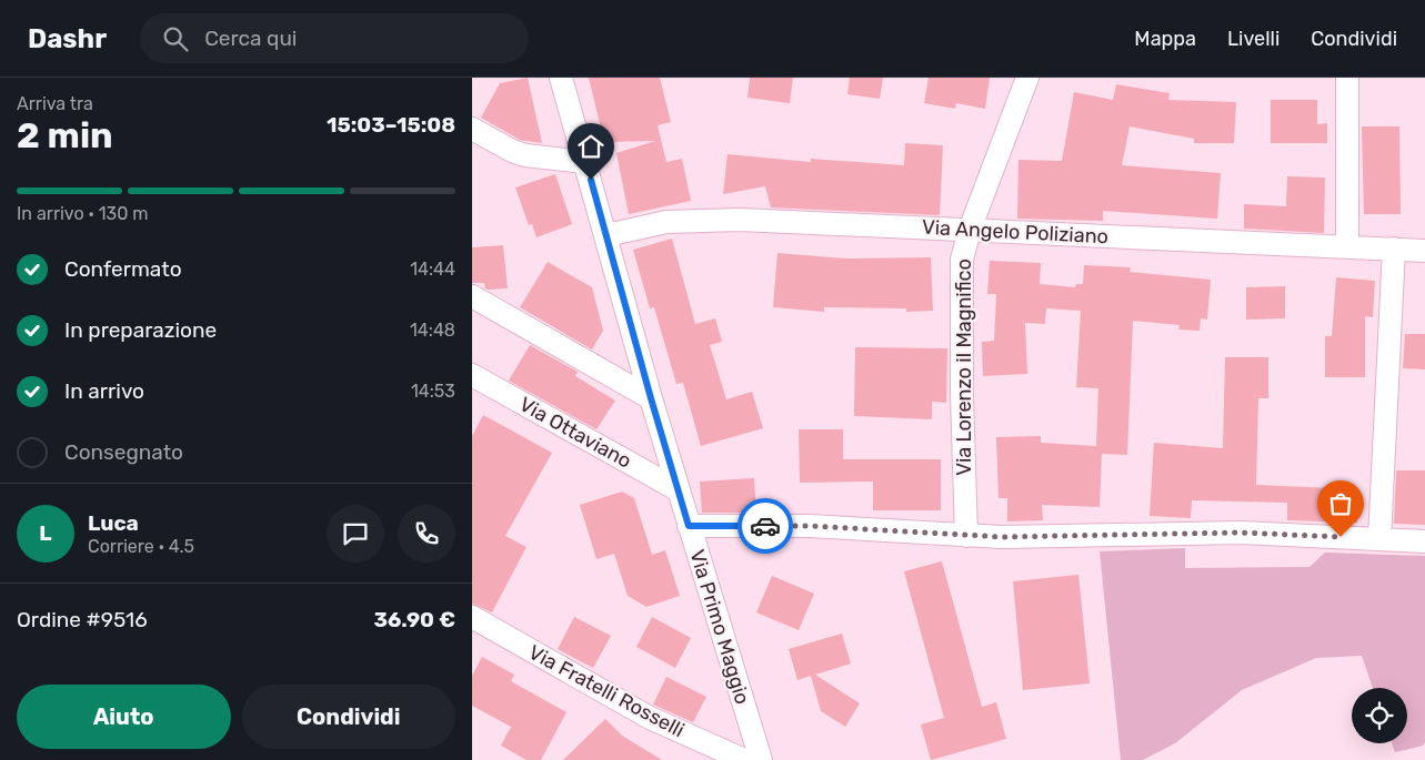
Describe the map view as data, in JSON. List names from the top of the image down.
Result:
{
  "streets": {
    "street": [
      "Via Angelo Poliziano",
      "Via Lorenzo il Magnifico",
      "Via Ottaviano",
      "Via Primo Maggio",
      "Via Fratelli Rosselli"
    ]
  },
  "crossings": [
    ["Via Angelo Poliziano", "Via Lorenzo il Magnifico"],
    ["Via Angelo Poliziano", "Via Primo Maggio"],
    ["Via Ottaviano", "Via Primo Maggio"]
  ],
  "page": {
    "header": "Dashr",
    "search": "Cerca qui",
    "nav": ["Mappa", "Livelli", "Condividi"],
    "heading": ["2 min", "Arriva tra", "15:03–15:08"],
    "panel": [
      "Luca",
      "Corriere · 4.5",
      "Ordine #9516",
      "36.90 €"
    ],
    "bar": "In arrivo · 130 m",
    "list": [
      ["Confermato", "14:44"],
      ["In preparazione", "14:48"],
      ["In arrivo", "14:53"],
      "Consegnato"
    ],
    "round": "L",
    "buttons": ["Aiuto", "Condividi"]
  }
}
